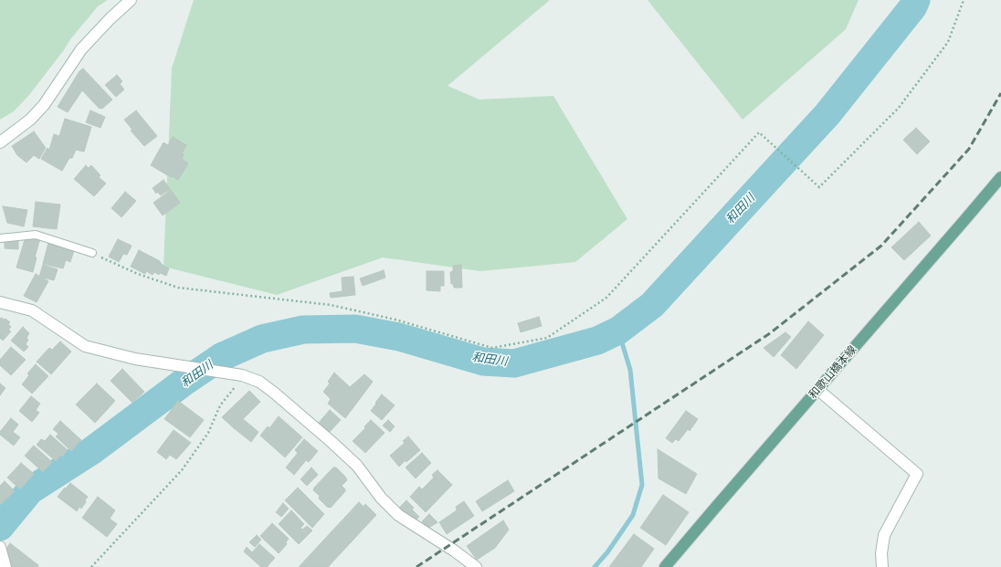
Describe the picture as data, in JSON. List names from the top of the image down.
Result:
{
  "streets": {
    "main road": ["和歌山橋本線"]
  },
  "water": ["和田川"]
}
